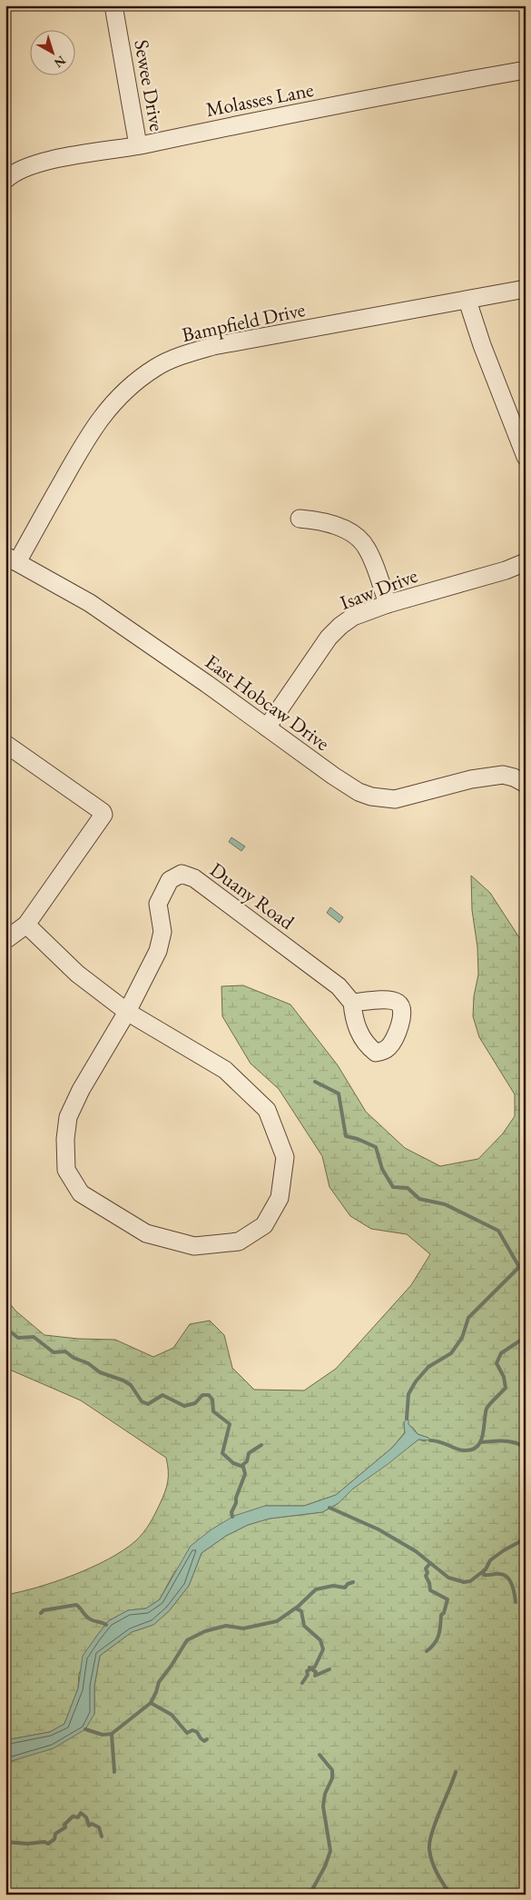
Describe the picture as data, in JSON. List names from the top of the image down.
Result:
{
  "streets": {
    "street": [
      "Sewee Drive",
      "Molasses Lane",
      "Bampfield Drive",
      "Isaw Drive",
      "East Hobcaw Drive",
      "Duany Road"
    ]
  },
  "crossings": [
    ["Sewee Drive", "Molasses Lane"],
    ["Bampfield Drive", "East Hobcaw Drive"],
    ["Isaw Drive", "East Hobcaw Drive"]
  ],
  "north": "bottom right"
}
